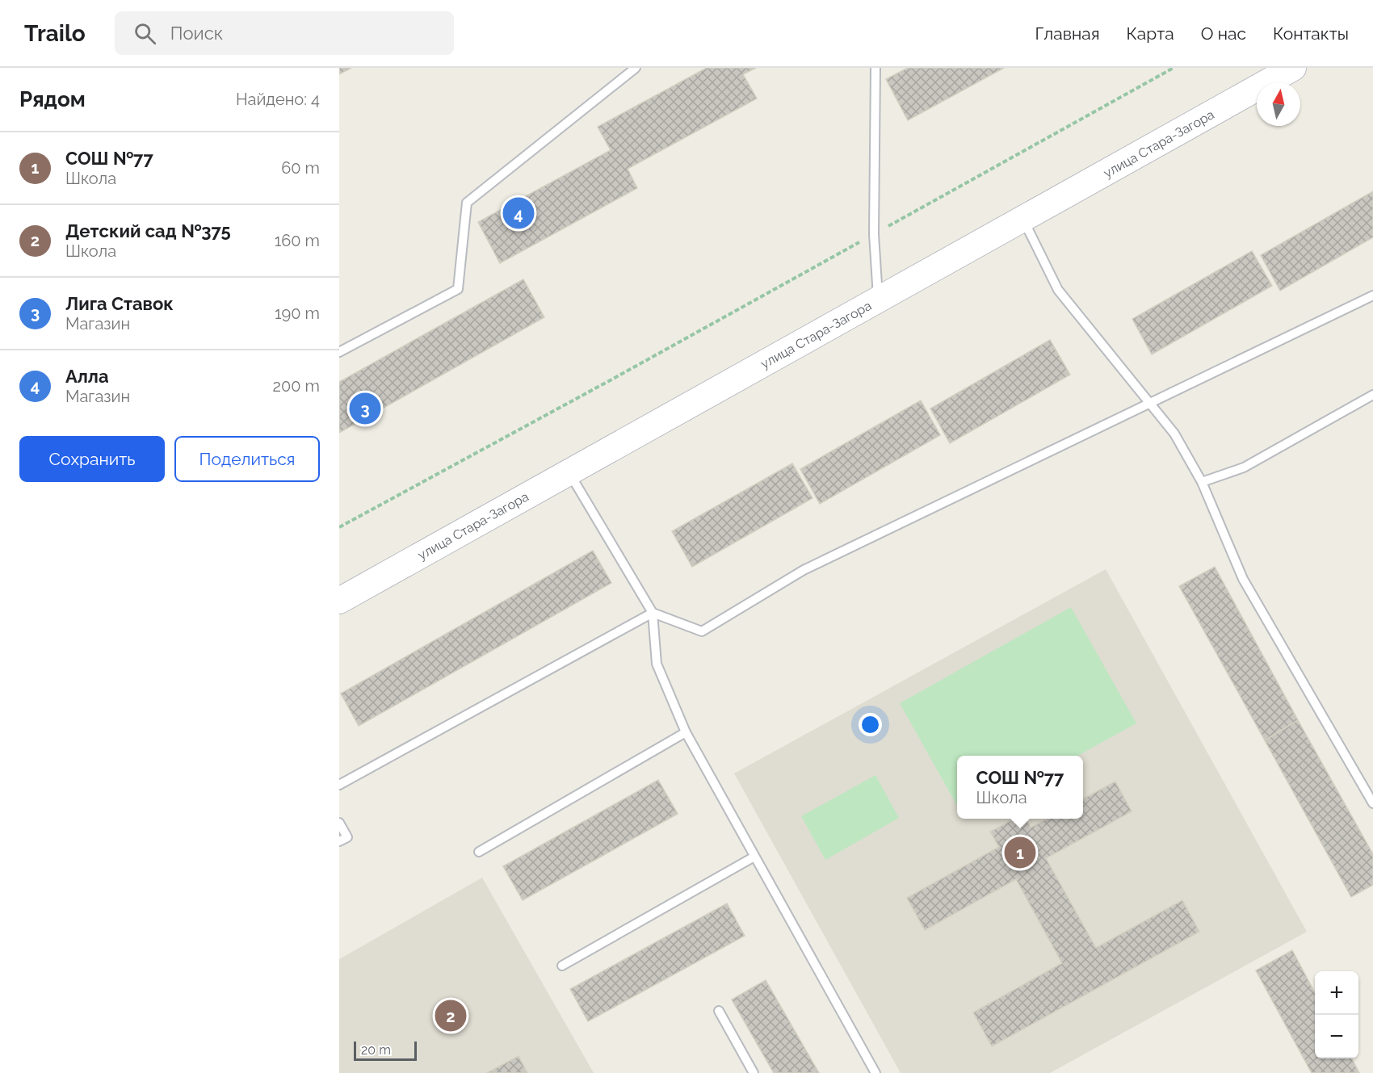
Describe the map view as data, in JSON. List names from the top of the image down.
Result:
{
  "streets": {
    "main road": ["улица Стара-Загора"]
  },
  "scale_bar": "20 m",
  "north": "top",
  "page": {
    "header": "Trailo",
    "search": "Поиск",
    "nav": [
      "Главная",
      "Карта",
      "О нас",
      "Контакты"
    ],
    "heading": ["Рядом", "Найдено: 4"],
    "list": [
      {
        "mark": "1",
        "name": "СОШ №77",
        "note": "Школа",
        "value": "60 m"
      },
      {
        "mark": "2",
        "name": "Детский сад №375",
        "note": "Школа",
        "value": "160 m"
      },
      {
        "mark": "3",
        "name": "Лига Ставок",
        "note": "Магазин",
        "value": "190 m"
      },
      {
        "mark": "4",
        "name": "Алла",
        "note": "Магазин",
        "value": "200 m"
      }
    ],
    "pins": [
      "4",
      "3",
      "1",
      "2"
    ],
    "buttons": ["Сохранить", "Поделиться"],
    "popup": ["СОШ №77", "Школа"],
    "map_buttons": ["+", "−"],
    "scale": "20 m"
  }
}
